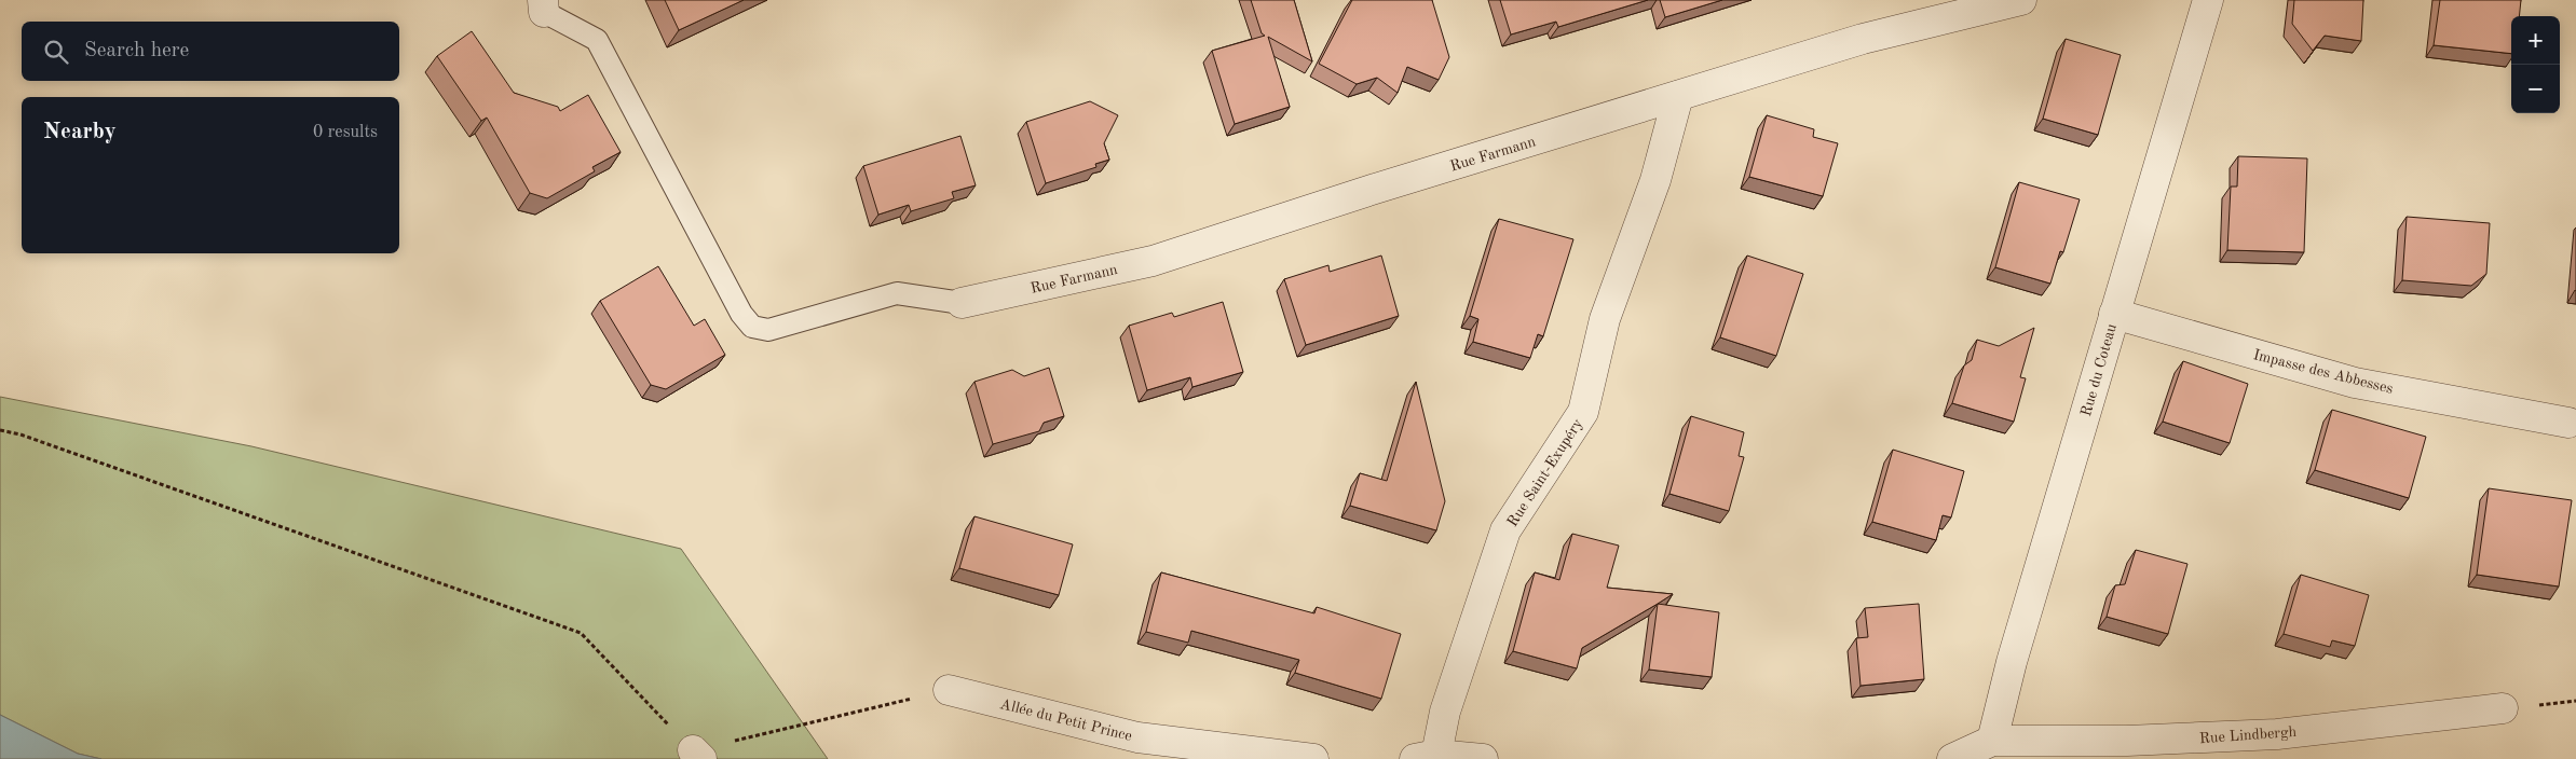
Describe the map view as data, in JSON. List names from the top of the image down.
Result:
{
  "streets": {
    "street": [
      "Rue Farmann",
      "Rue du Coteau",
      "Impasse des Abbesses",
      "Rue Saint-Exupéry",
      "Allée du Petit Prince",
      "Rue Lindbergh"
    ]
  },
  "crossings": [
    ["Rue Farmann", "Rue Saint-Exupéry"],
    ["Rue du Coteau", "Impasse des Abbesses"],
    ["Rue du Coteau", "Rue Lindbergh"]
  ],
  "page": {
    "map_buttons": ["+", "−"],
    "search": "Search here",
    "heading": ["Nearby", "0 results"]
  }
}
